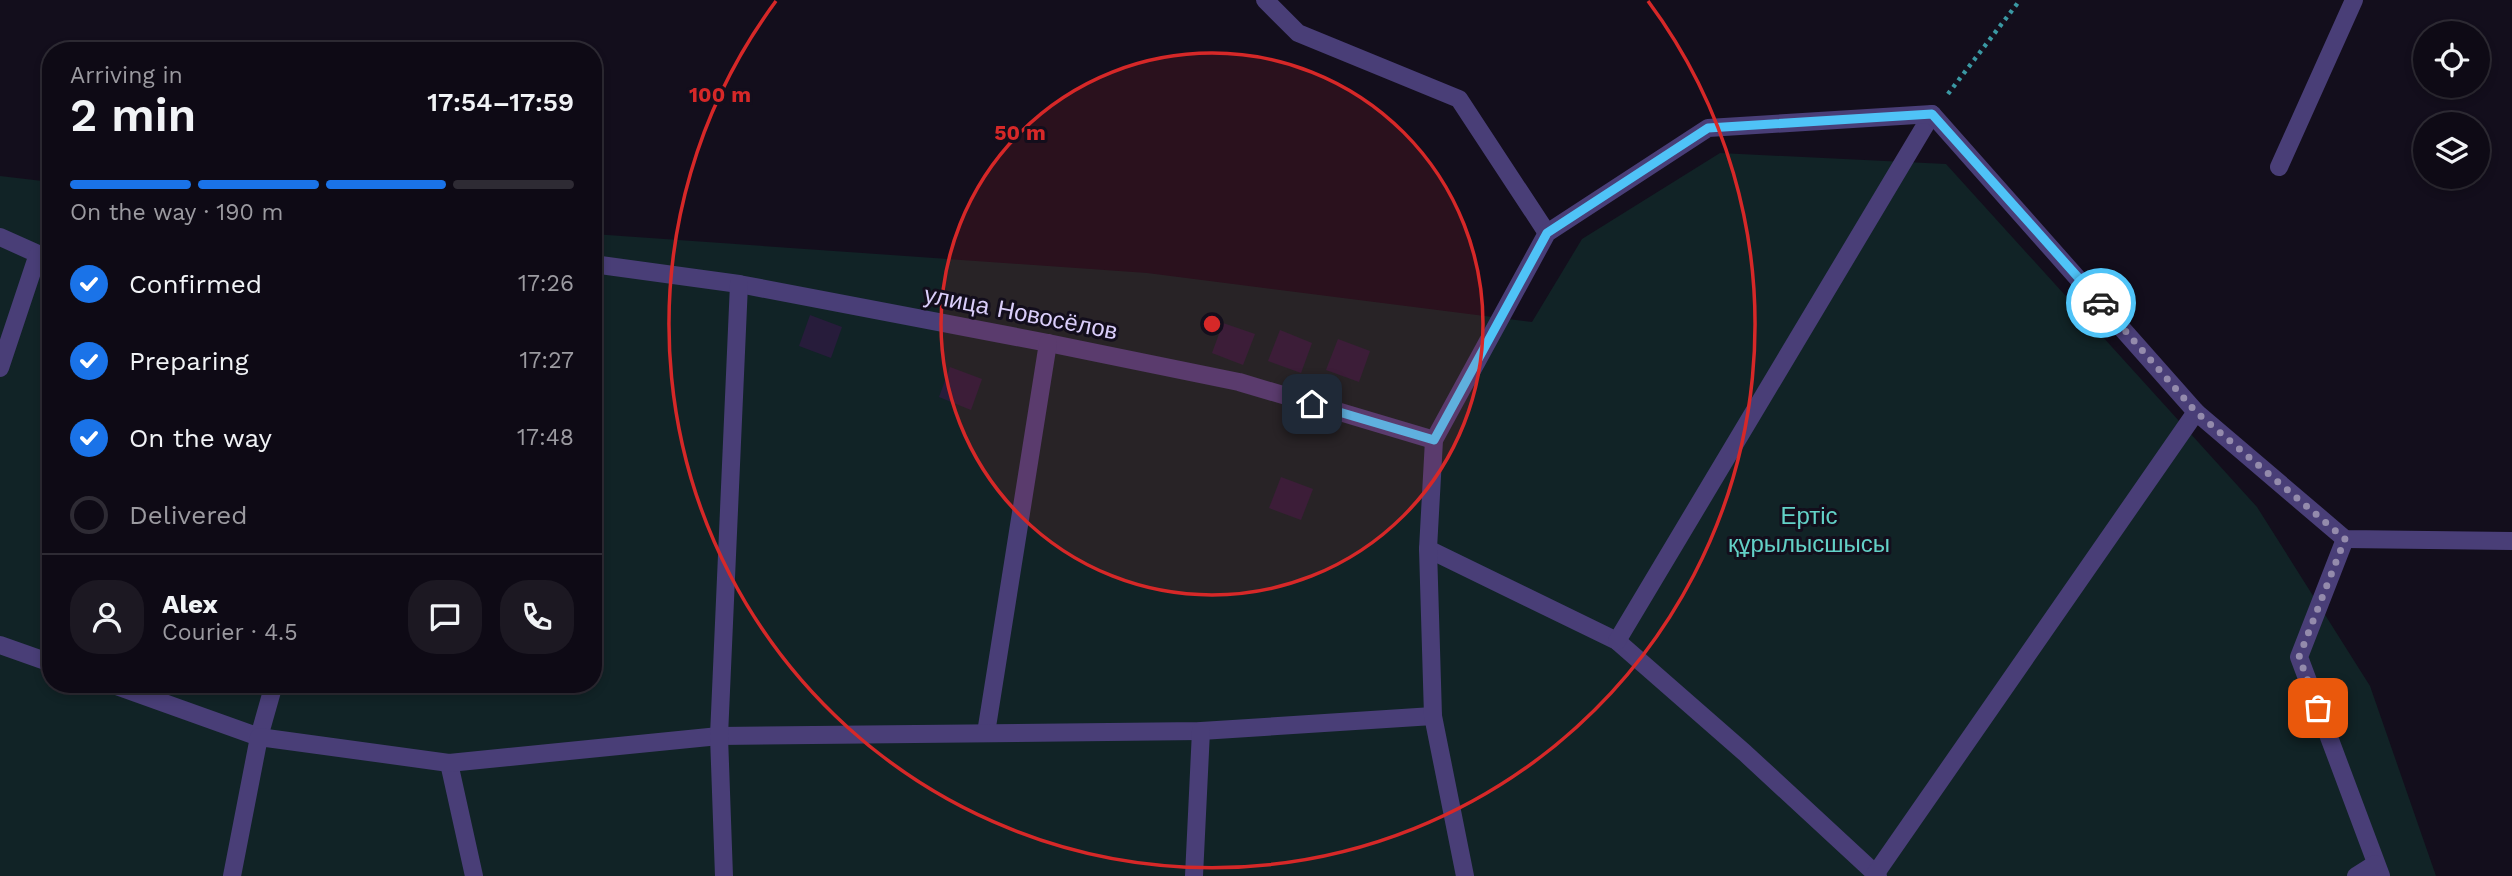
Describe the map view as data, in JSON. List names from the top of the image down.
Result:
{
  "streets": {
    "street": ["улица Новосёлов"]
  },
  "parks": ["Ертіс құрылысшысы"],
  "page": {
    "heading": ["2 min", "Arriving in", "17:54–17:59"],
    "panel": ["Alex", "Courier · 4.5"],
    "bar": "On the way · 190 m",
    "list": [
      ["Confirmed", "17:26"],
      ["Preparing", "17:27"],
      ["On the way", "17:48"],
      "Delivered"
    ]
  },
  "rings": ["100 m", "50 m"]
}
